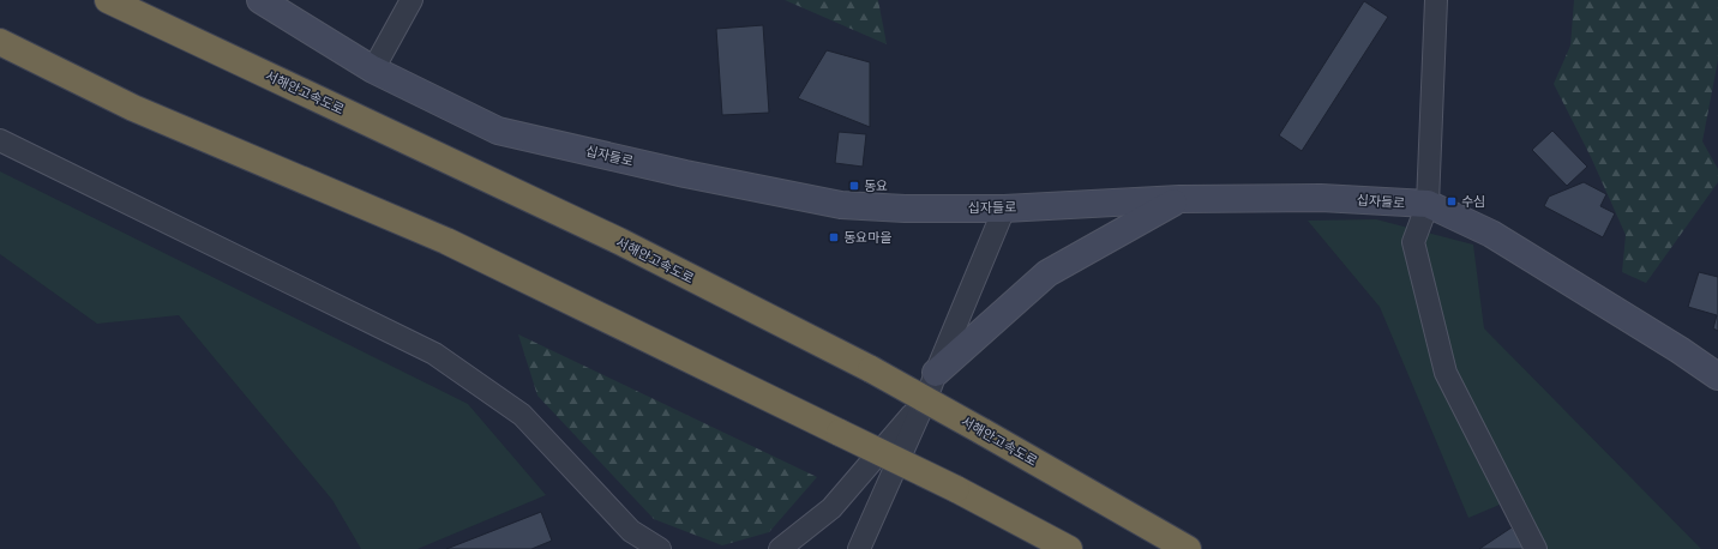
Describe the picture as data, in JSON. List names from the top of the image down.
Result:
{
  "streets": {
    "highway": ["서해안고속도로"],
    "main road": ["십자들로"]
  },
  "places": {
    "transit": ["동요", "수심", "동요마을"]
  }
}
